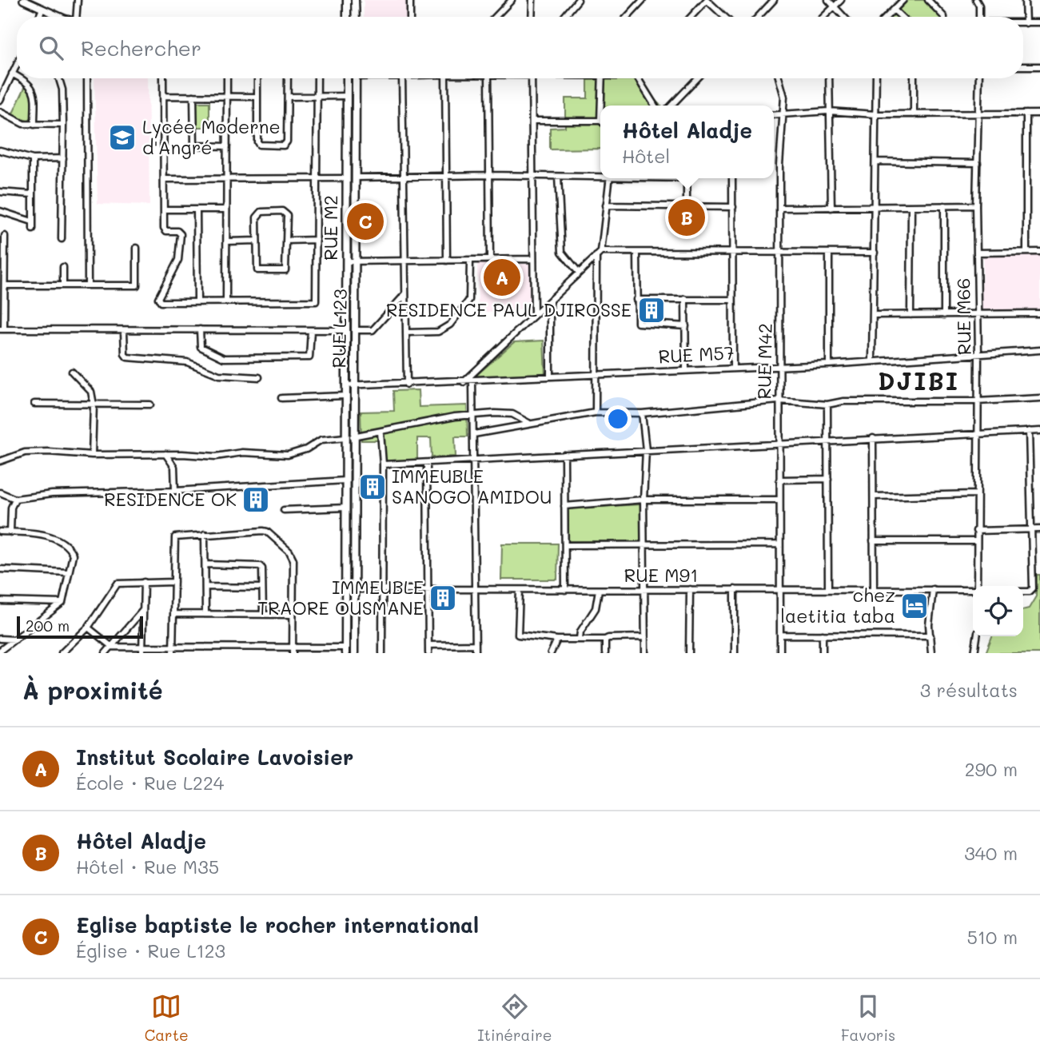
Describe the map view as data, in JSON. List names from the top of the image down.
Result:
{
  "streets": {
    "main road": ["RUE M2", "RUE L123"],
    "street": [
      "RUE M66",
      "RUE M57",
      "RUE M42",
      "RUE M91"
    ]
  },
  "crossings": [
    ["RUE M2", "RUE L123"],
    ["RUE M2", "RUE M57"],
    ["RUE M66", "RUE M57"],
    ["RUE L123", "RUE M57"],
    ["RUE M57", "RUE M42"],
    ["RUE M42", "RUE M91"]
  ],
  "districts": ["DJIBI"],
  "places": {
    "school or university": ["Lycée Moderne d'Angré"],
    "building": [
      "RESIDENCE PAUL DJIROSSE",
      "IMMEUBLE SANOGO AMIDOU",
      "RESIDENCE OK",
      "IMMEUBLE TRAORE OUSMANE"
    ],
    "hotel": ["chez laetitia taba"]
  },
  "scale_bar": "200 m",
  "page": {
    "search": "Rechercher",
    "popup": ["Hôtel Aladje", "Hôtel"],
    "pins": ["B", "C", "A"],
    "scale": "200 m",
    "heading": ["À proximité", "3 résultats"],
    "list": [
      {
        "mark": "A",
        "name": "Institut Scolaire Lavoisier",
        "note": "École · Rue L224",
        "value": "290 m"
      },
      {
        "mark": "B",
        "name": "Hôtel Aladje",
        "note": "Hôtel · Rue M35",
        "value": "340 m"
      },
      {
        "mark": "C",
        "name": "Eglise baptiste le rocher international",
        "note": "Église · Rue L123",
        "value": "510 m"
      }
    ],
    "nav": ["Carte", "Itinéraire", "Favoris"]
  }
}
